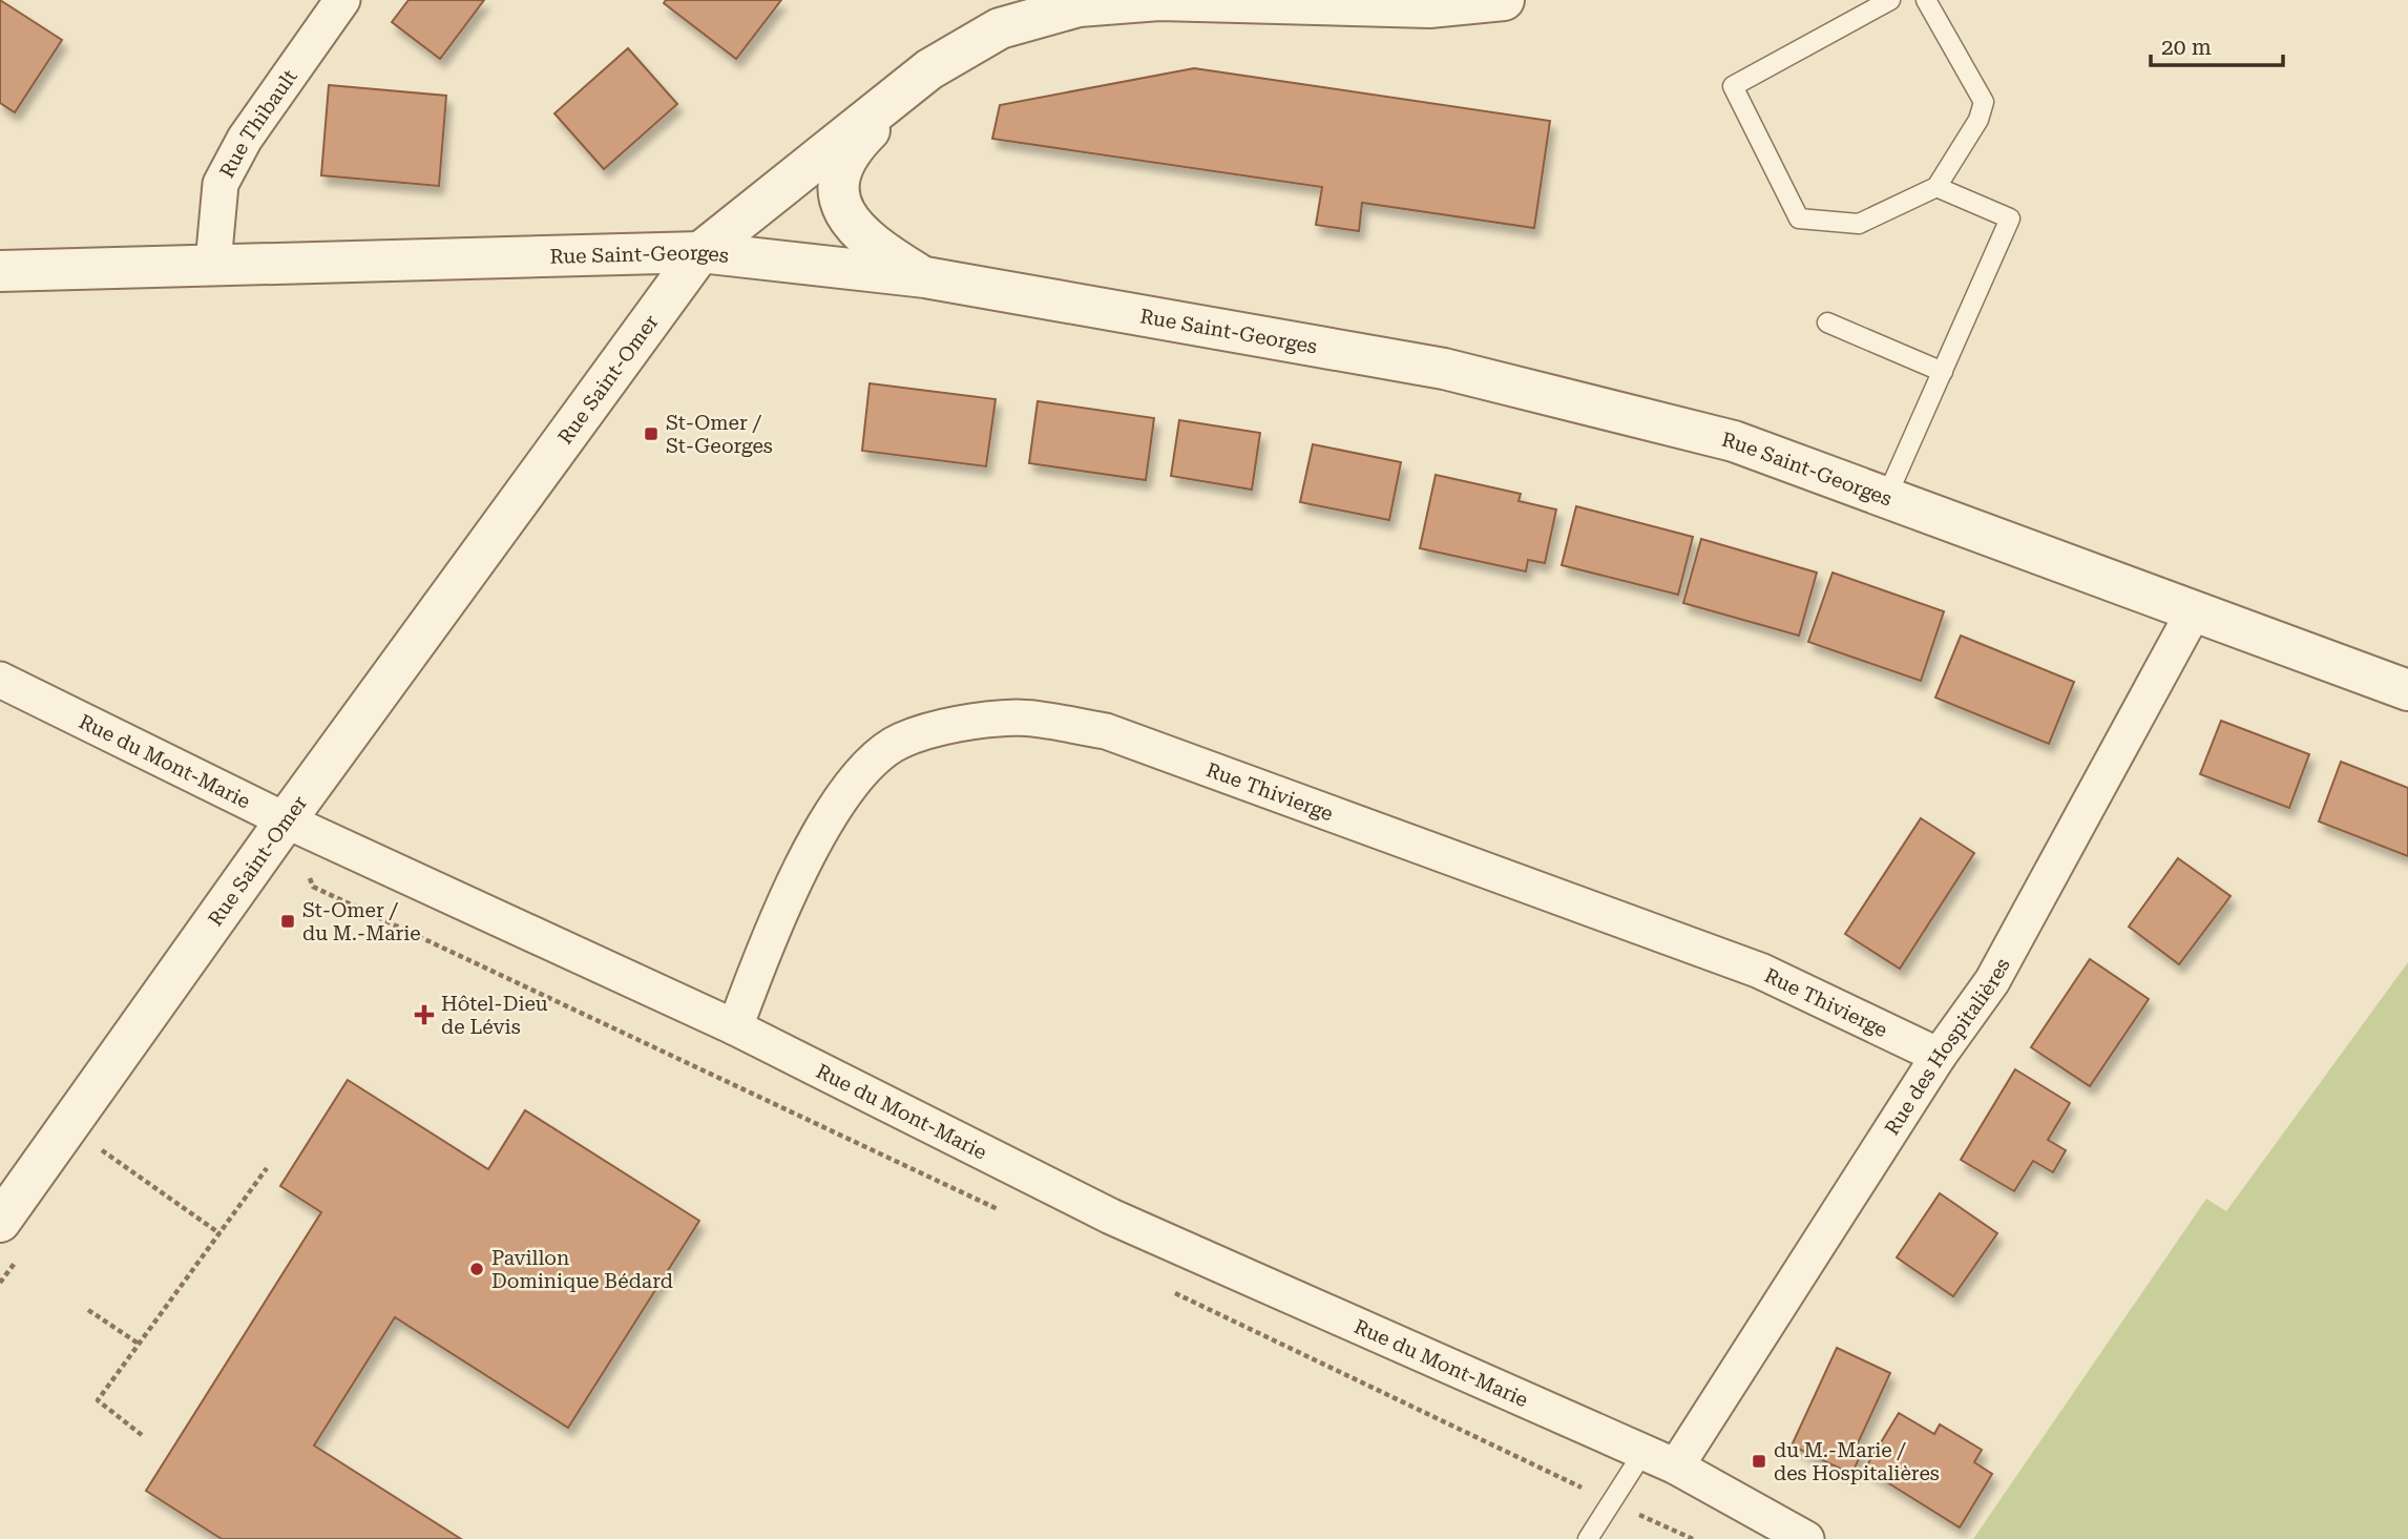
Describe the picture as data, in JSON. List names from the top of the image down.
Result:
{
  "streets": {
    "street": [
      "Rue Thibault",
      "Rue Saint-Georges",
      "Rue Saint-Omer",
      "Rue du Mont-Marie",
      "Rue Thivierge",
      "Rue des Hospitalières"
    ]
  },
  "crossings": [
    ["Rue Thibault", "Rue Saint-Georges"],
    ["Rue Saint-Georges", "Rue Saint-Omer"],
    ["Rue Saint-Georges", "Rue des Hospitalières"],
    ["Rue Saint-Omer", "Rue du Mont-Marie"],
    ["Rue du Mont-Marie", "Rue Thivierge"],
    ["Rue du Mont-Marie", "Rue des Hospitalières"],
    ["Rue Thivierge", "Rue des Hospitalières"]
  ],
  "places": {
    "transit": ["St-Omer / St-Georges", "St-Omer / du M.-Marie", "du M.-Marie / des Hospitalières"],
    "health": ["Hôtel-Dieu de Lévis"],
    "other": ["Pavillon Dominique Bédard"]
  },
  "scale_bar": "20 m"
}
